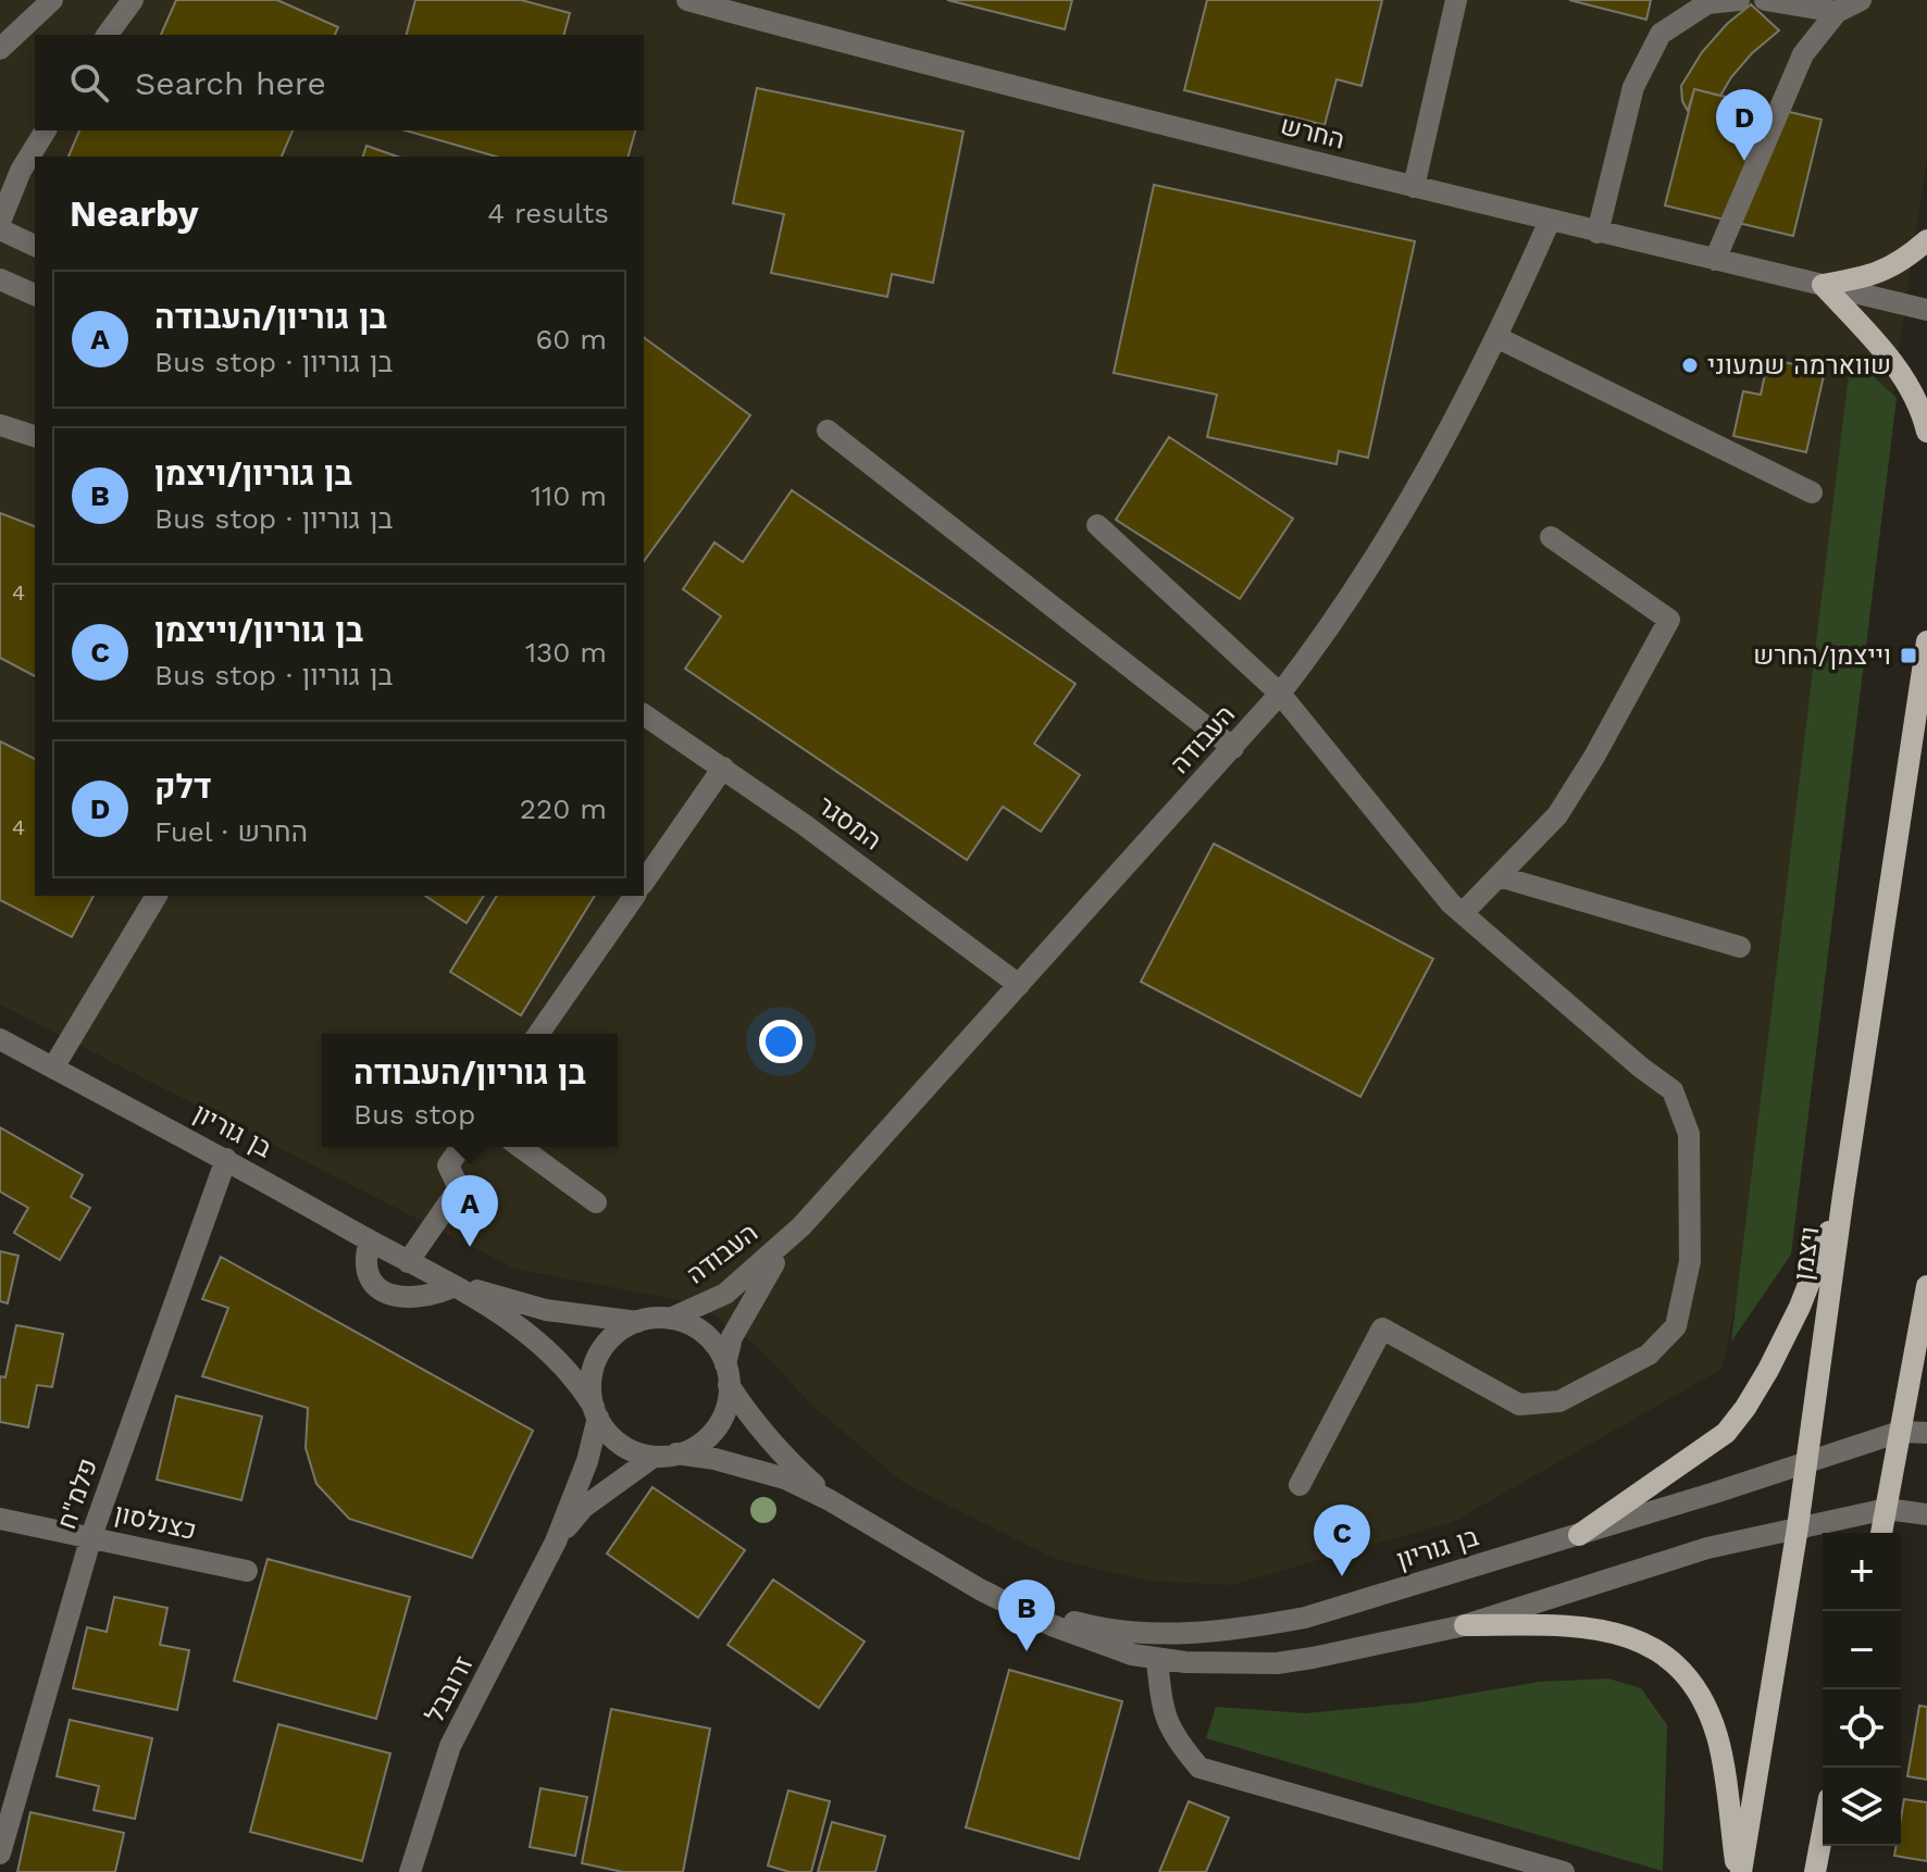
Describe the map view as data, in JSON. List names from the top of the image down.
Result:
{
  "streets": {
    "main road": ["ויצמן"],
    "street": [
      "החרש",
      "העבודה",
      "המסגר",
      "בן גוריון",
      "פלמ\"ח",
      "כצנלסון",
      "זרובבל"
    ]
  },
  "crossings": [
    ["החרש", "העבודה"],
    ["העבודה", "המסגר"],
    ["העבודה", "בן גוריון"],
    ["העבודה", "זרובבל"],
    ["בן גוריון", "ויצמן"],
    ["בן גוריון", "פלמ\"ח"],
    ["בן גוריון", "זרובבל"],
    ["פלמ\"ח", "כצנלסון"]
  ],
  "places": {
    "other": ["שווארמה שמעוני"],
    "transit": ["וייצמן/החרש"]
  },
  "house_numbers": ["4", "4"],
  "page": {
    "search": "Search here",
    "pins": [
      "D",
      "A",
      "C",
      "B"
    ],
    "heading": ["Nearby", "4 results"],
    "list": [
      {
        "mark": "A",
        "name": "בן גוריון/העבודה",
        "note": "Bus stop · בן גוריון",
        "value": "60 m"
      },
      {
        "mark": "B",
        "name": "בן גוריון/ויצמן",
        "note": "Bus stop · בן גוריון",
        "value": "110 m"
      },
      {
        "mark": "C",
        "name": "בן גוריון/וייצמן",
        "note": "Bus stop · בן גוריון",
        "value": "130 m"
      },
      {
        "mark": "D",
        "name": "דלק",
        "note": "Fuel · החרש",
        "value": "220 m"
      }
    ],
    "popup": ["בן גוריון/העבודה", "Bus stop"],
    "map_buttons": ["+", "−"]
  }
}
